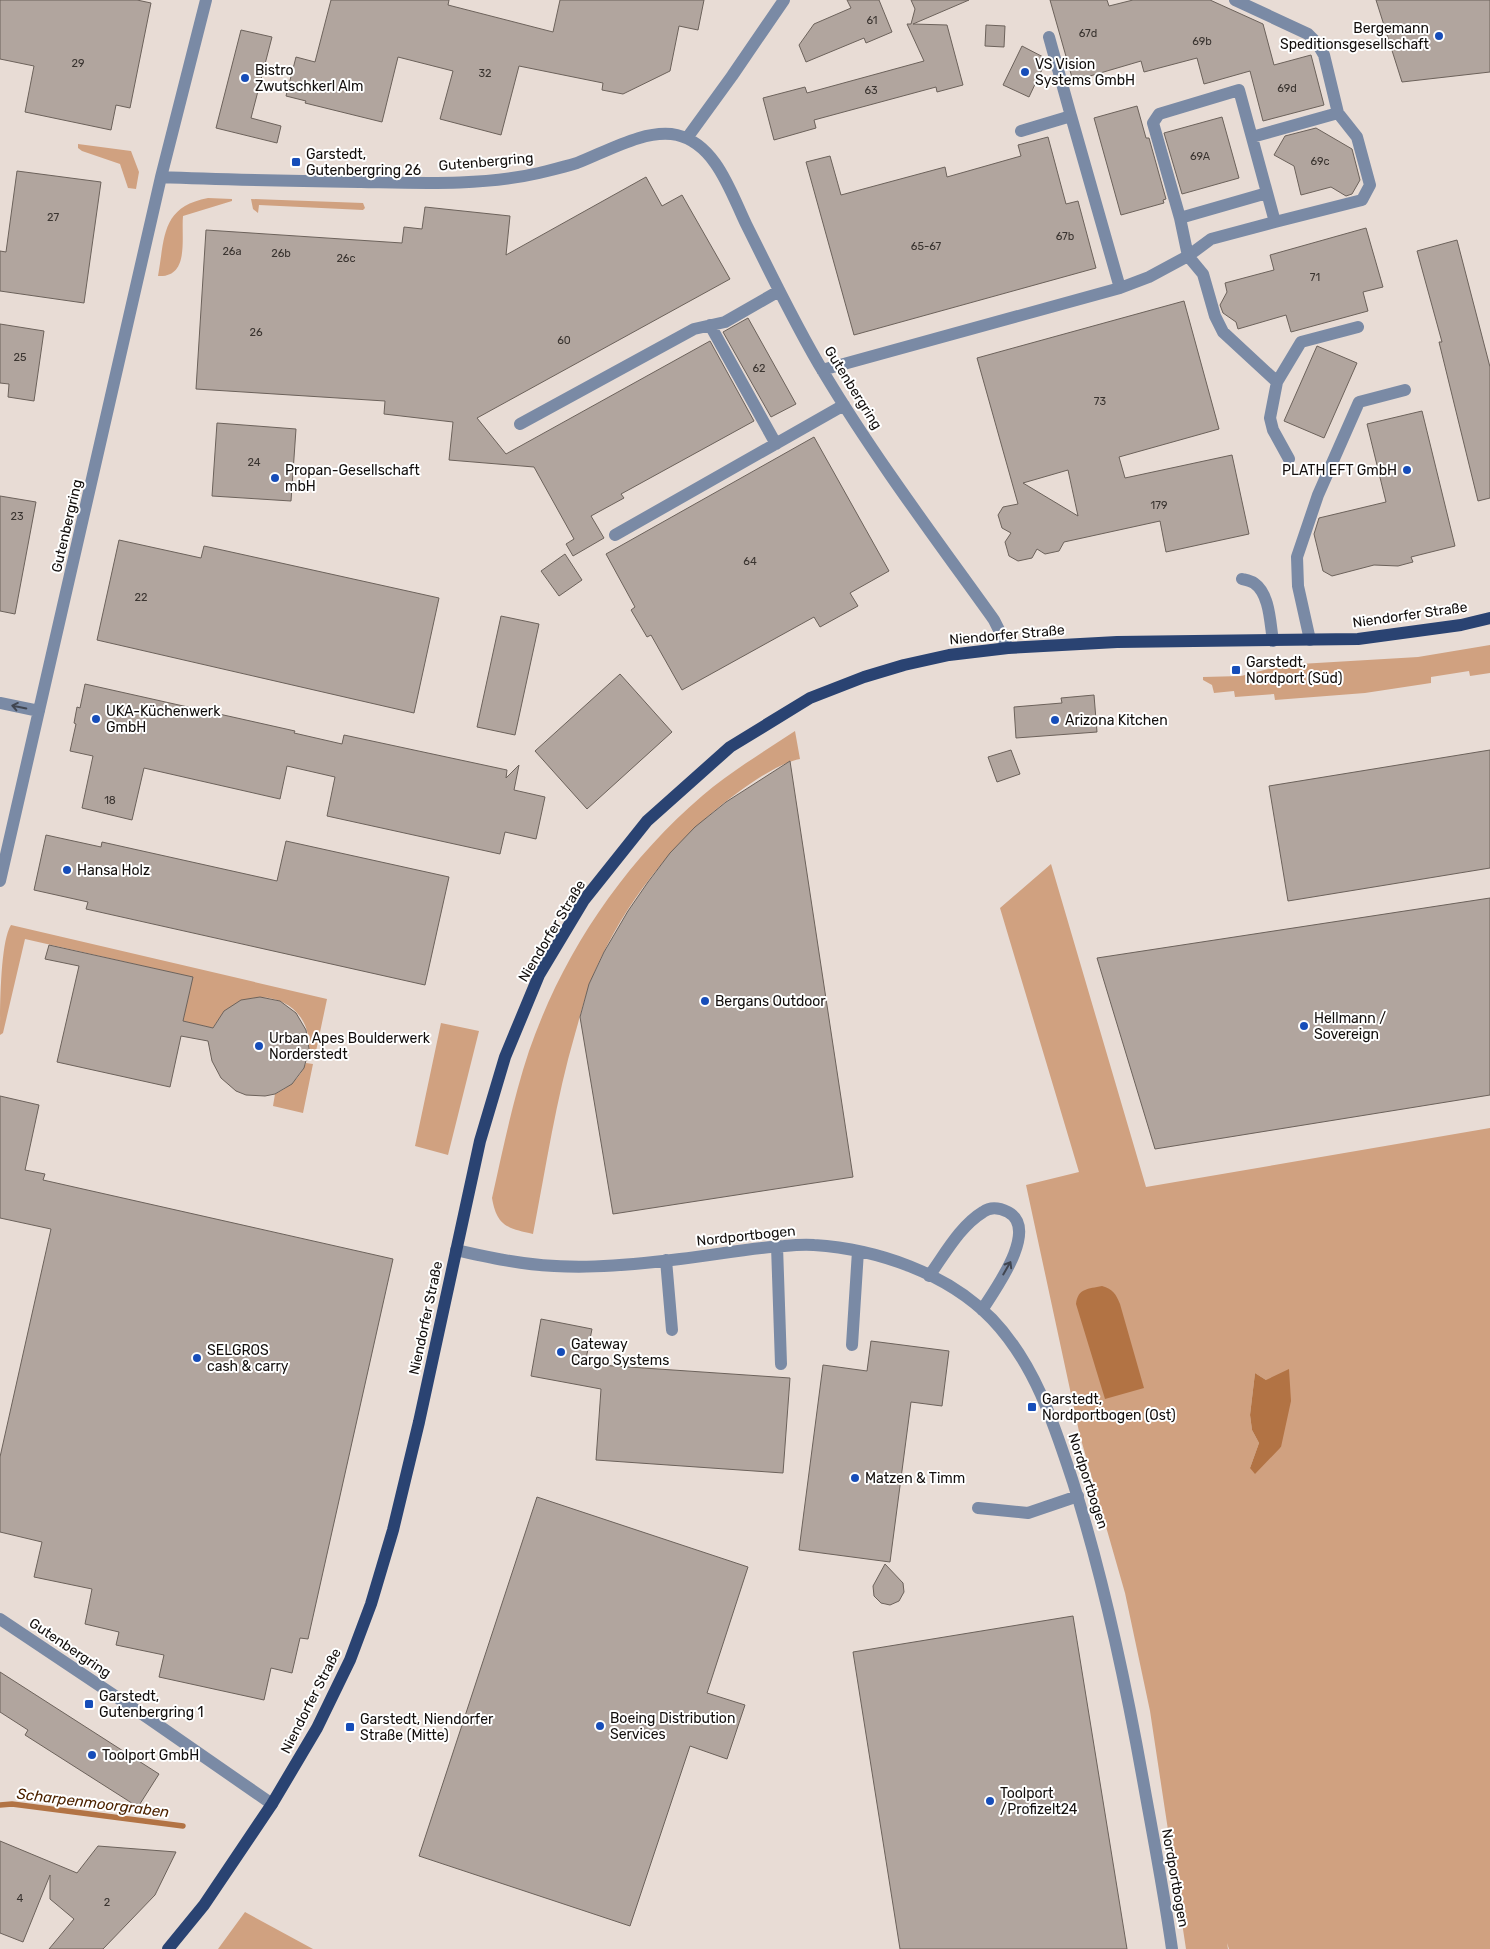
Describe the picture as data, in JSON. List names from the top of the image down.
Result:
{
  "streets": {
    "main road": ["Niendorfer Straße"],
    "street": ["Gutenbergring", "Nordportbogen"]
  },
  "crossings": [
    ["Gutenbergring", "Niendorfer Straße"],
    ["Niendorfer Straße", "Nordportbogen"]
  ],
  "water": ["Scharpenmoorgraben"],
  "places": {
    "other": [
      "Bergemann Speditionsgesellschaft",
      "VS Vision Systems GmbH",
      "Bistro Zwutschkerl Alm",
      "PLATH EFT GmbH",
      "Propan-Gesellschaft mbH",
      "UKA-Küchenwerk GmbH",
      "Arizona Kitchen",
      "Hansa Holz",
      "Bergans Outdoor",
      "Hellmann / Sovereign",
      "Urban Apes Boulderwerk Norderstedt",
      "Gateway Cargo Systems",
      "SELGROS cash & carry",
      "Matzen & Timm",
      "Boeing Distribution Services",
      "Toolport GmbH",
      "Toolport /Profizelt24"
    ],
    "transit": [
      "Garstedt, Gutenbergring 26",
      "Garstedt, Nordport (Süd)",
      "Garstedt, Nordportbogen (Ost)",
      "Garstedt, Gutenbergring 1",
      "Garstedt, Niendorfer Straße (Mitte)"
    ]
  },
  "house_numbers": [
    "61",
    "67d",
    "69b",
    "29",
    "32",
    "69d",
    "63",
    "69A",
    "69c",
    "27",
    "67b",
    "65-67",
    "26a",
    "26b",
    "26c",
    "71",
    "26",
    "60",
    "25",
    "62",
    "73",
    "24",
    "179",
    "23",
    "64",
    "22",
    "18",
    "4",
    "2"
  ]
}
